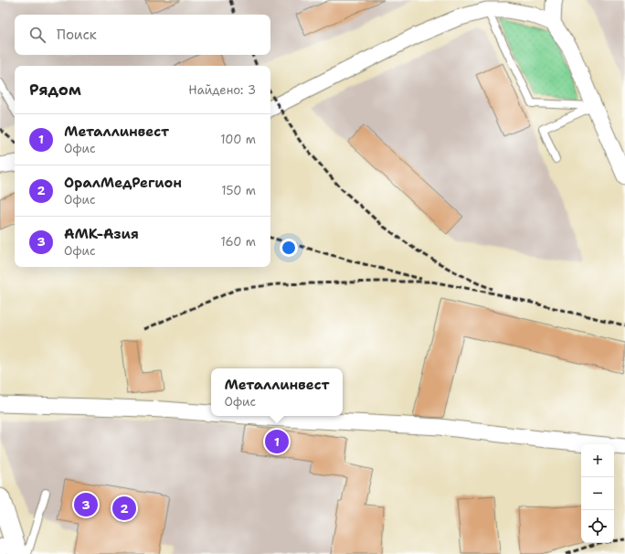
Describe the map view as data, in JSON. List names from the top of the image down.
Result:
{
  "page": {
    "search": "Поиск",
    "heading": ["Рядом", "Найдено: 3"],
    "list": [
      {
        "mark": "1",
        "name": "Металлинвест",
        "note": "Офис",
        "value": "100 m"
      },
      {
        "mark": "2",
        "name": "ОралМедРегион",
        "note": "Офис",
        "value": "150 m"
      },
      {
        "mark": "3",
        "name": "АМК-Азия",
        "note": "Офис",
        "value": "160 m"
      }
    ],
    "popup": ["Металлинвест", "Офис"],
    "pins": ["1", "3", "2"],
    "map_buttons": ["+", "−"]
  }
}
